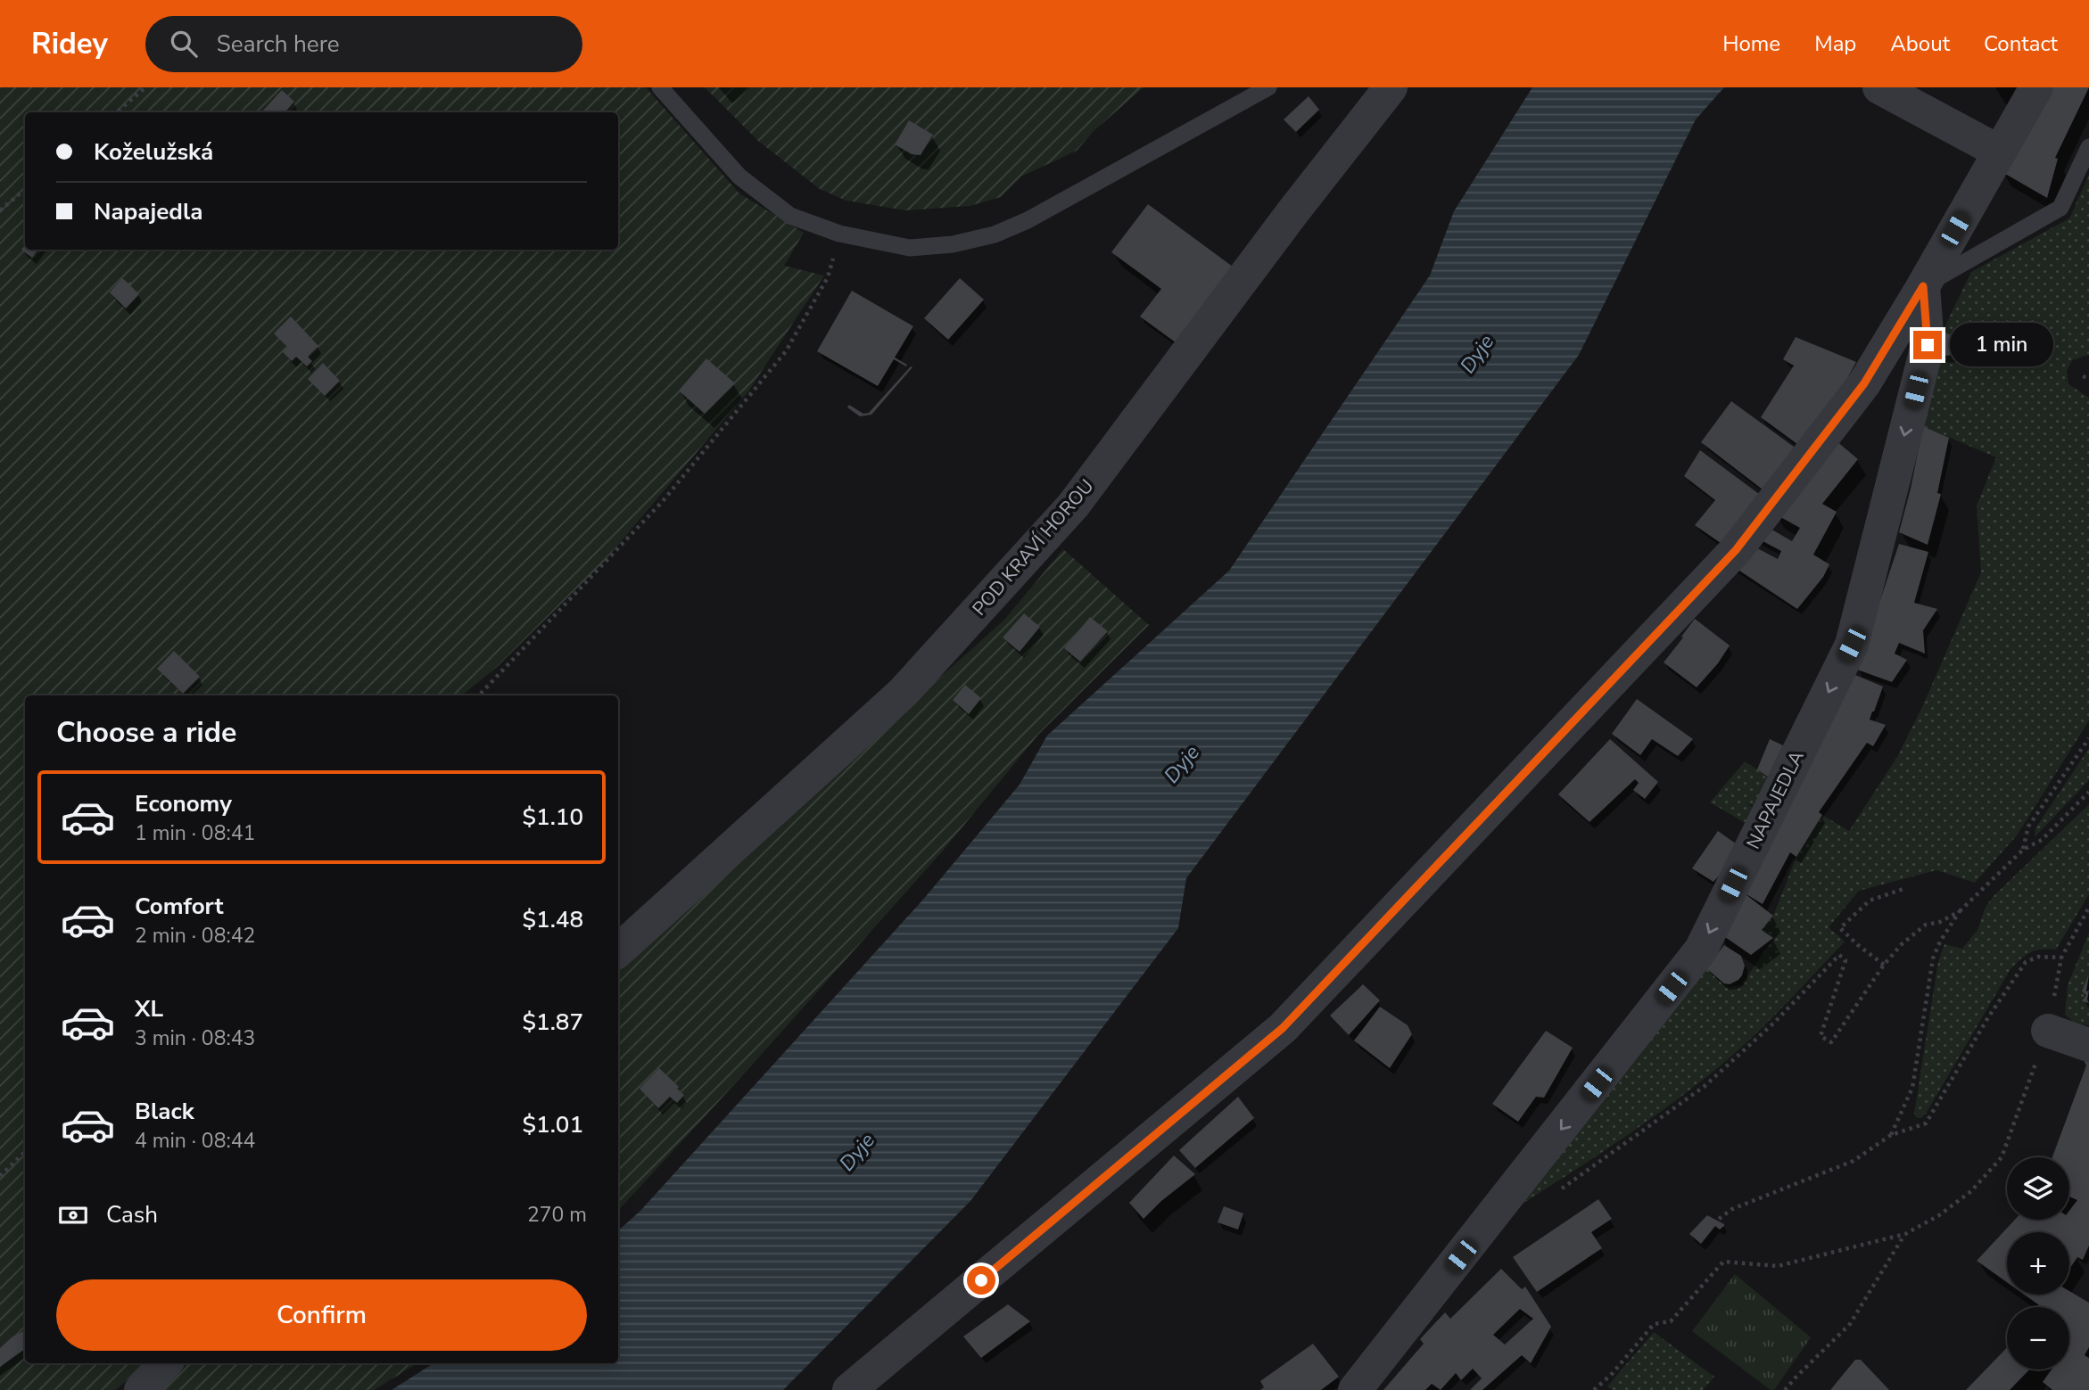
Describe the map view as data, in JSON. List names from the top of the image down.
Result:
{
  "streets": {
    "street": ["POD KRAVÍ HOROU", "NAPAJEDLA"]
  },
  "water": ["Dyje"],
  "page": {
    "header": "Ridey",
    "search": "Search here",
    "nav": [
      "Home",
      "Map",
      "About",
      "Contact"
    ],
    "banner": ["Koželužská", "Napajedla"],
    "bubble": "1 min",
    "heading": "Choose a ride",
    "list": [
      {
        "name": "Economy",
        "note": "1 min · 08:41",
        "value": "$1.10"
      },
      {
        "name": "Comfort",
        "note": "2 min · 08:42",
        "value": "$1.48"
      },
      {
        "name": "XL",
        "note": "3 min · 08:43",
        "value": "$1.87"
      },
      {
        "name": "Black",
        "note": "4 min · 08:44",
        "value": "$1.01"
      }
    ],
    "map_buttons": ["+", "−"],
    "pay": ["Cash", "270 m"],
    "buttons": "Confirm"
  }
}
